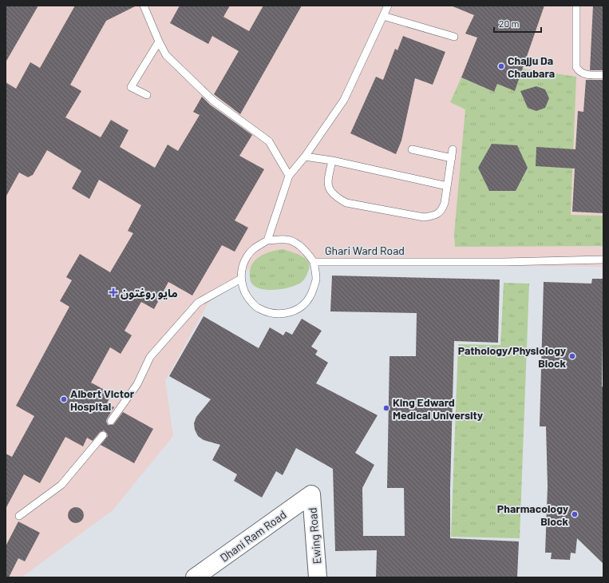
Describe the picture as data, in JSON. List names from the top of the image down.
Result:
{
  "streets": {
    "street": ["Dhani Ram Road", "Ewing Road"],
    "lane": ["Ghari Ward Road"]
  },
  "crossings": [
    ["Dhani Ram Road", "Ewing Road"]
  ],
  "places": {
    "other": [
      "Chajju Da Chaubara",
      "Pathology/Physiology Block",
      "Albert Victor Hospital",
      "King Edward Medical University",
      "Pharmacology Block"
    ],
    "health": ["مایو روغتون"]
  },
  "scale_bar": "20 m"
}
